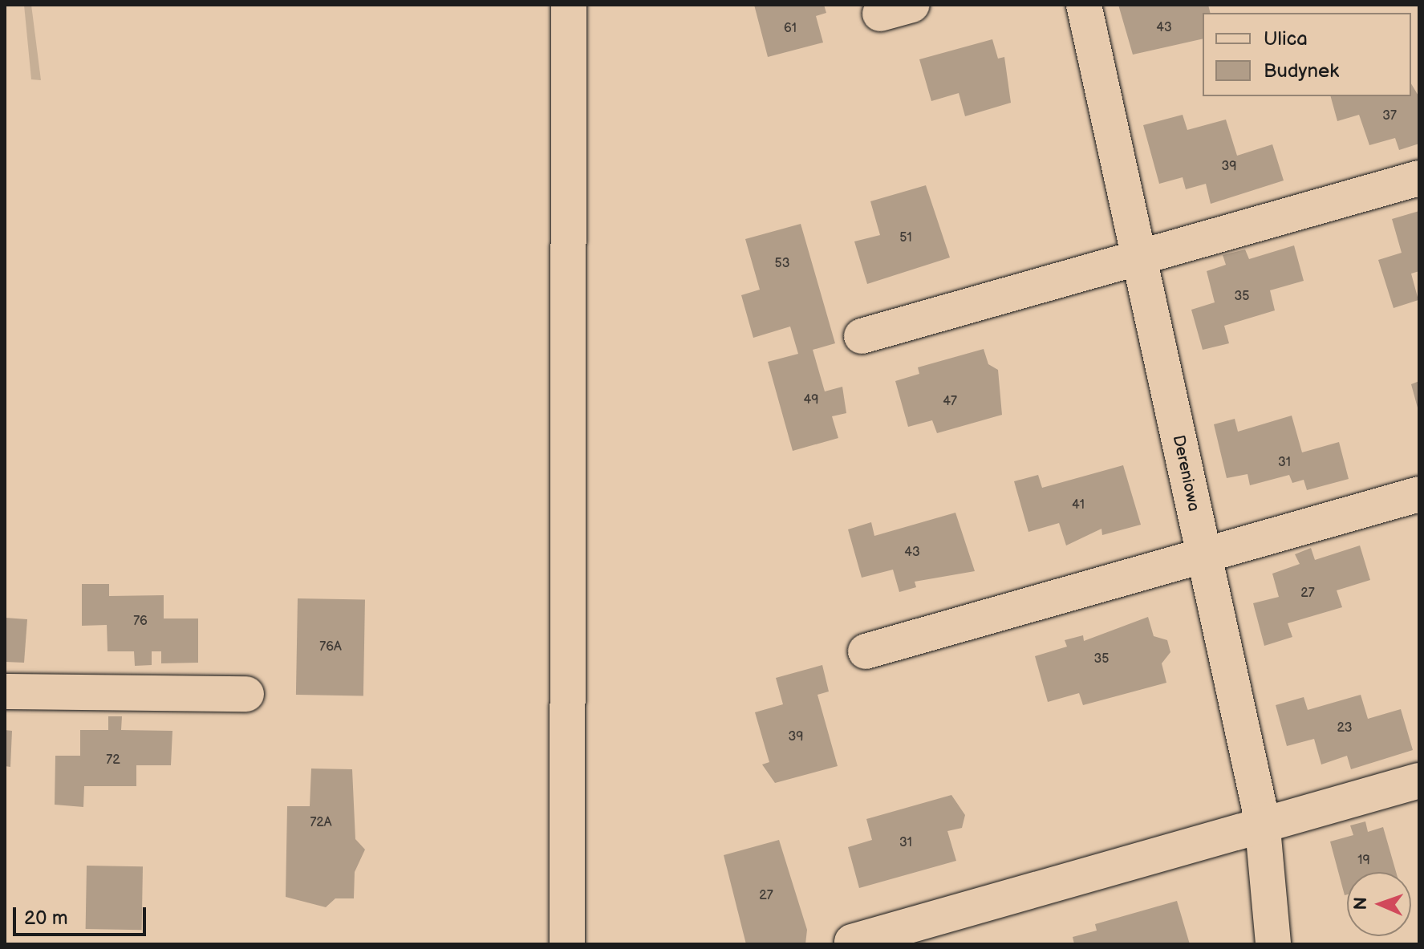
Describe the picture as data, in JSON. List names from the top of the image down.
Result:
{
  "streets": {
    "street": ["Dereniowa"]
  },
  "house_numbers": [
    "43",
    "61",
    "37",
    "39",
    "51",
    "53",
    "35",
    "49",
    "47",
    "31",
    "41",
    "43",
    "27",
    "76",
    "76A",
    "35",
    "23",
    "39",
    "72",
    "72A",
    "31",
    "19",
    "27"
  ],
  "legend": ["Ulica", "Budynek"],
  "scale_bar": "20 m",
  "north": "left"
}
